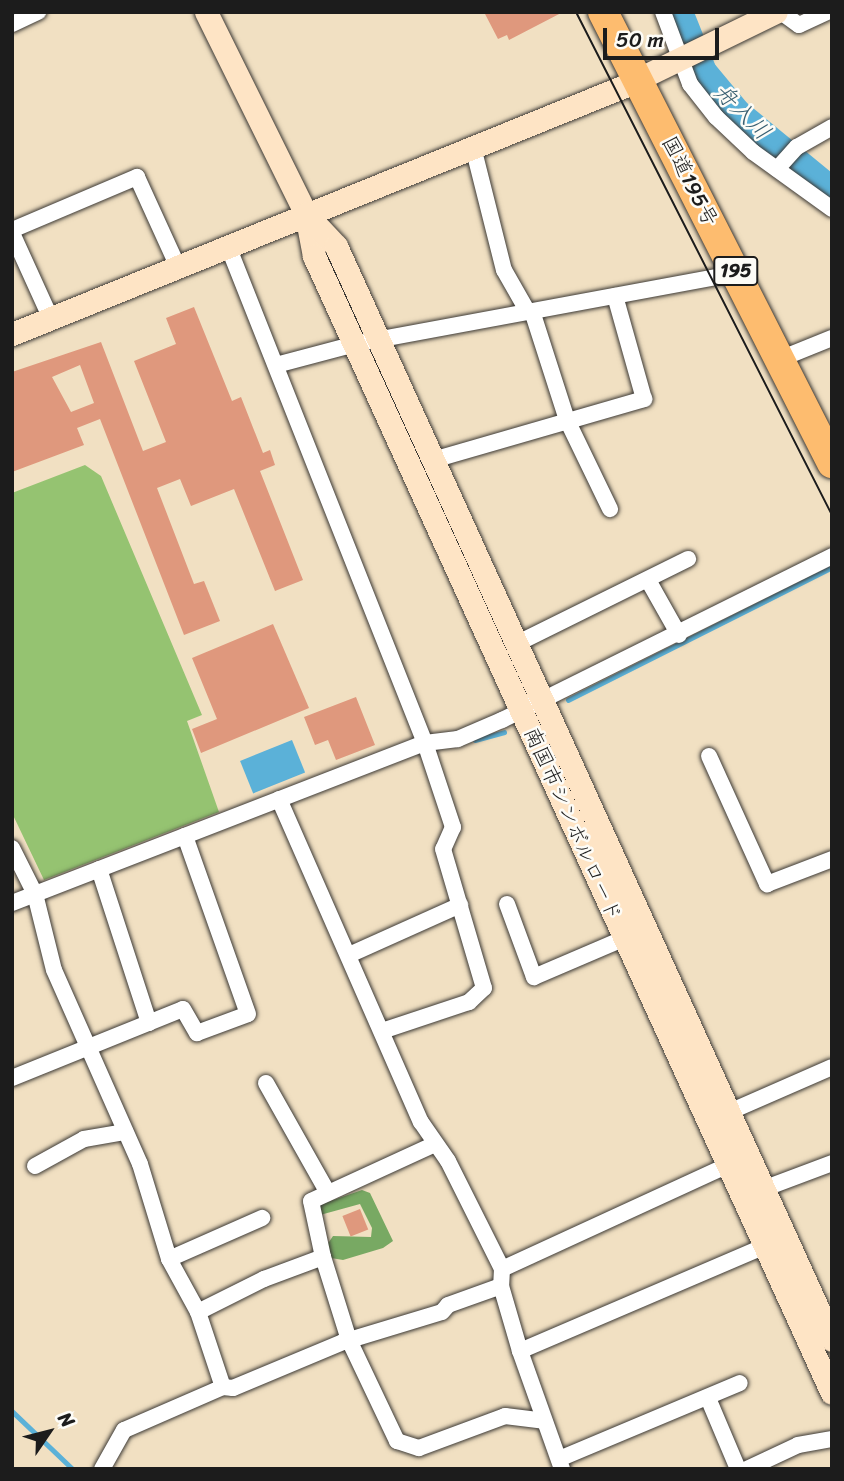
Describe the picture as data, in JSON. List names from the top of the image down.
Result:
{
  "streets": {
    "highway": ["国道195号", "195"],
    "street": ["南国市シンボルロード"]
  },
  "water": ["舟入川"],
  "scale_bar": "50 m",
  "north": "top right"
}
